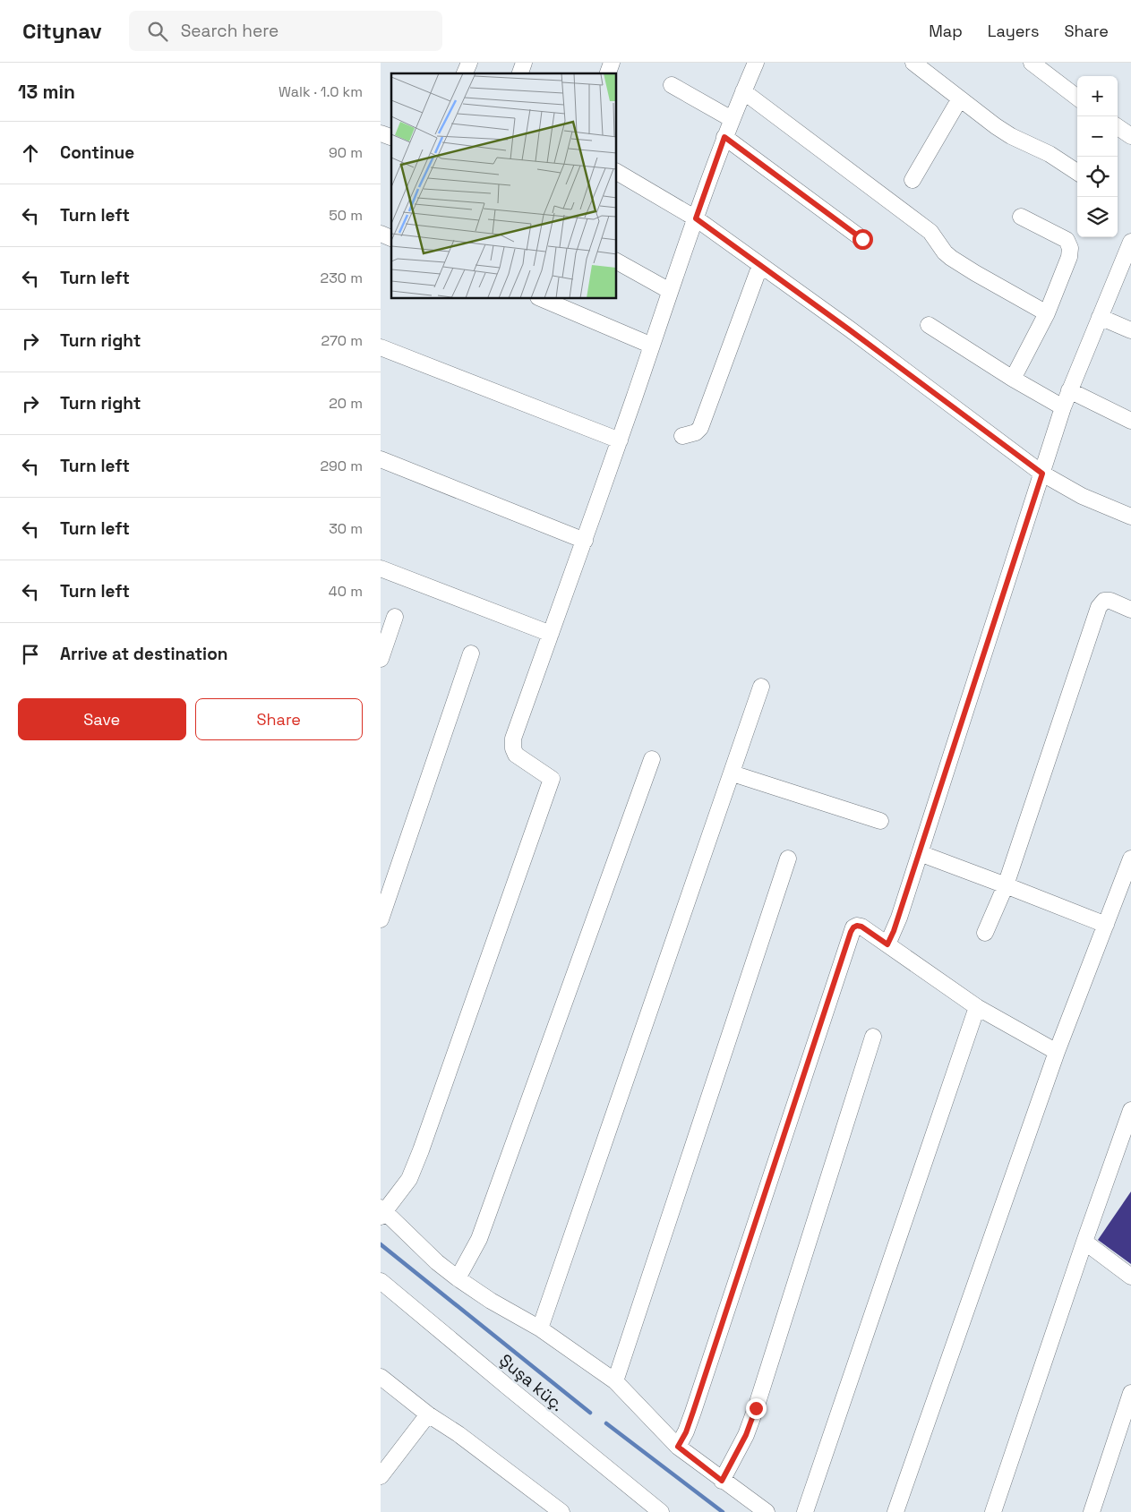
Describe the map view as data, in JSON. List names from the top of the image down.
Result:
{
  "streets": {
    "street": ["Şuşa küç."]
  },
  "page": {
    "header": "Citynav",
    "search": "Search here",
    "nav": ["Map", "Layers", "Share"],
    "heading": ["13 min", "Walk · 1.0 km"],
    "map_buttons": ["+", "−"],
    "list": [
      ["Continue", "90 m"],
      ["Turn left", "50 m"],
      ["Turn left", "230 m"],
      ["Turn right", "270 m"],
      ["Turn right", "20 m"],
      ["Turn left", "290 m"],
      ["Turn left", "30 m"],
      ["Turn left", "40 m"],
      "Arrive at destination"
    ],
    "buttons": ["Save", "Share"]
  }
}
